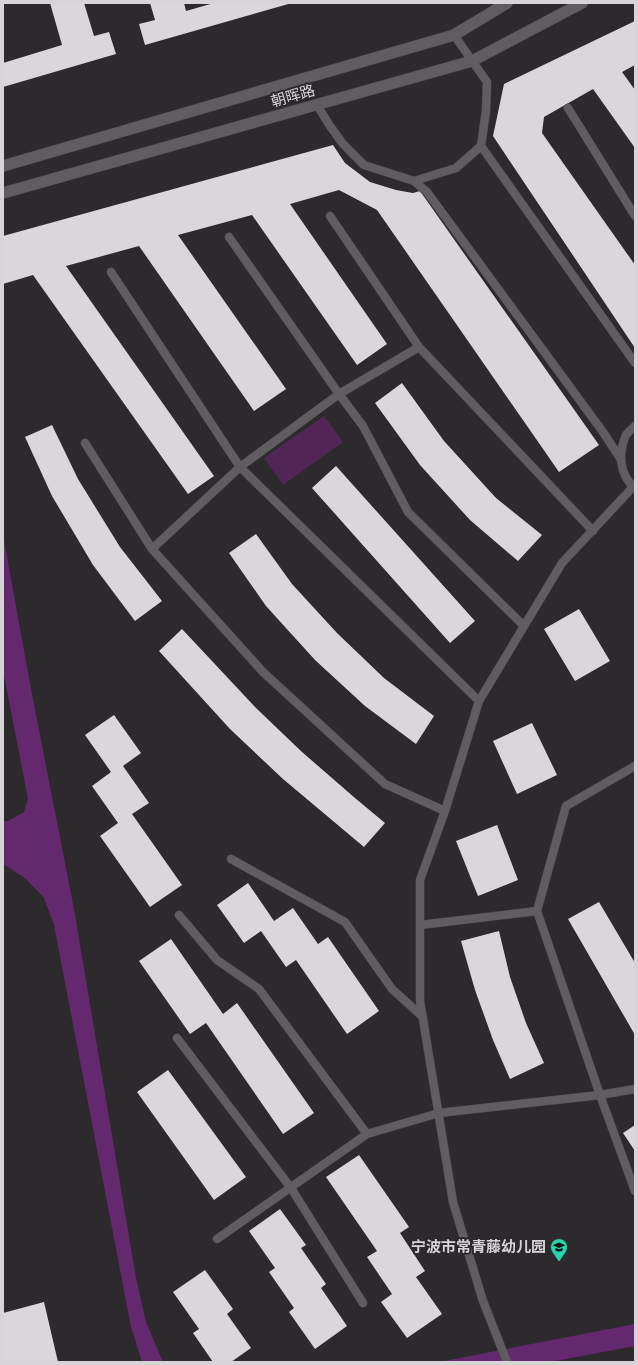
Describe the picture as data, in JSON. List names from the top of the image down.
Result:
{
  "streets": {
    "main road": ["朝晖路"]
  },
  "places": {
    "school or university": ["宁波市常青藤幼儿园"]
  }
}
